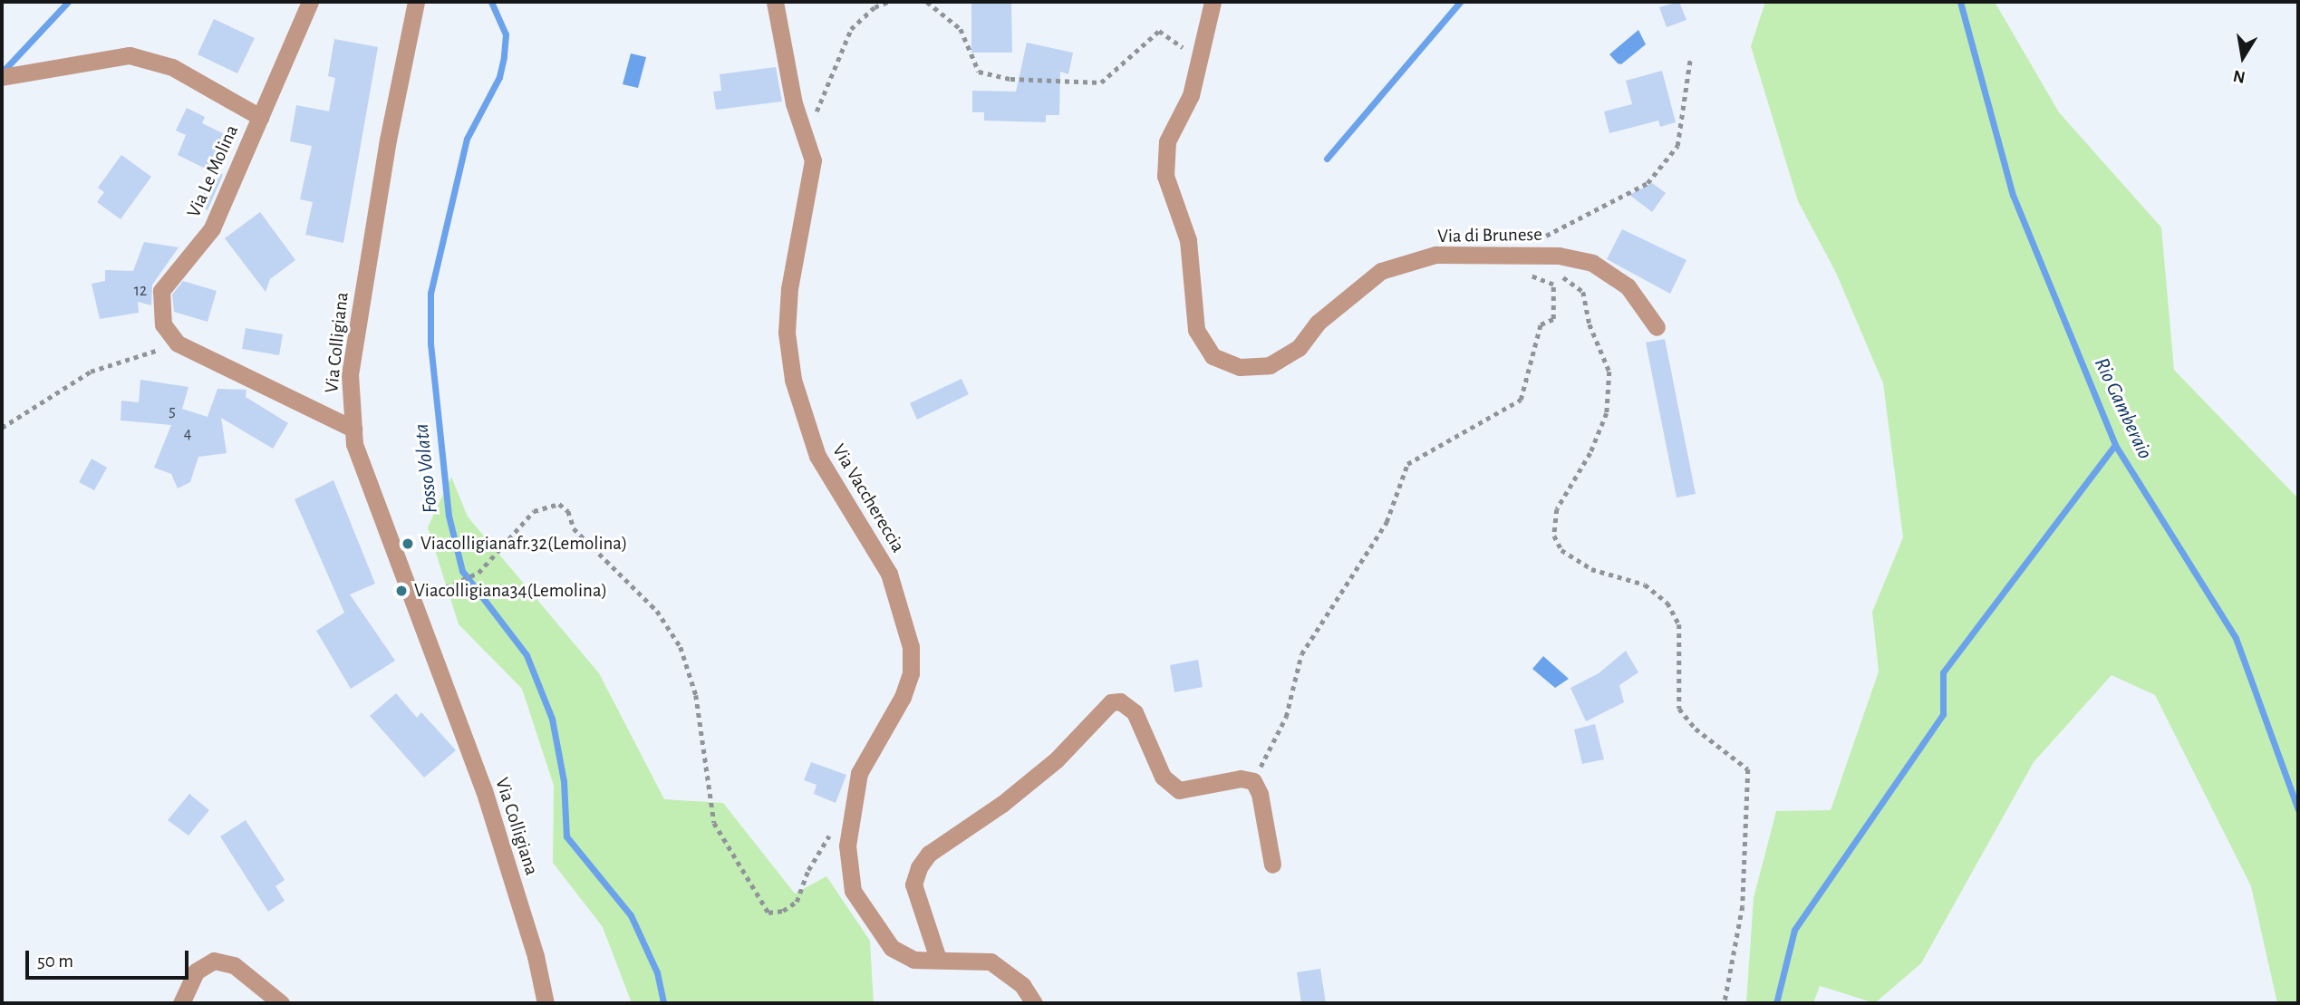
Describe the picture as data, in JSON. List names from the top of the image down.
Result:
{
  "streets": {
    "street": [
      "Via Le Molina",
      "Via di Brunese",
      "Via Colligiana",
      "Via Vacchereccia"
    ]
  },
  "water": ["Rio Gamberaio", "Fosso Volata"],
  "places": ["Viacolligianafr.32(Lemolina)", "Viacolligiana34(Lemolina)"],
  "house_numbers": ["12", "5", "4"],
  "scale_bar": "50 m",
  "north": "bottom"
}
